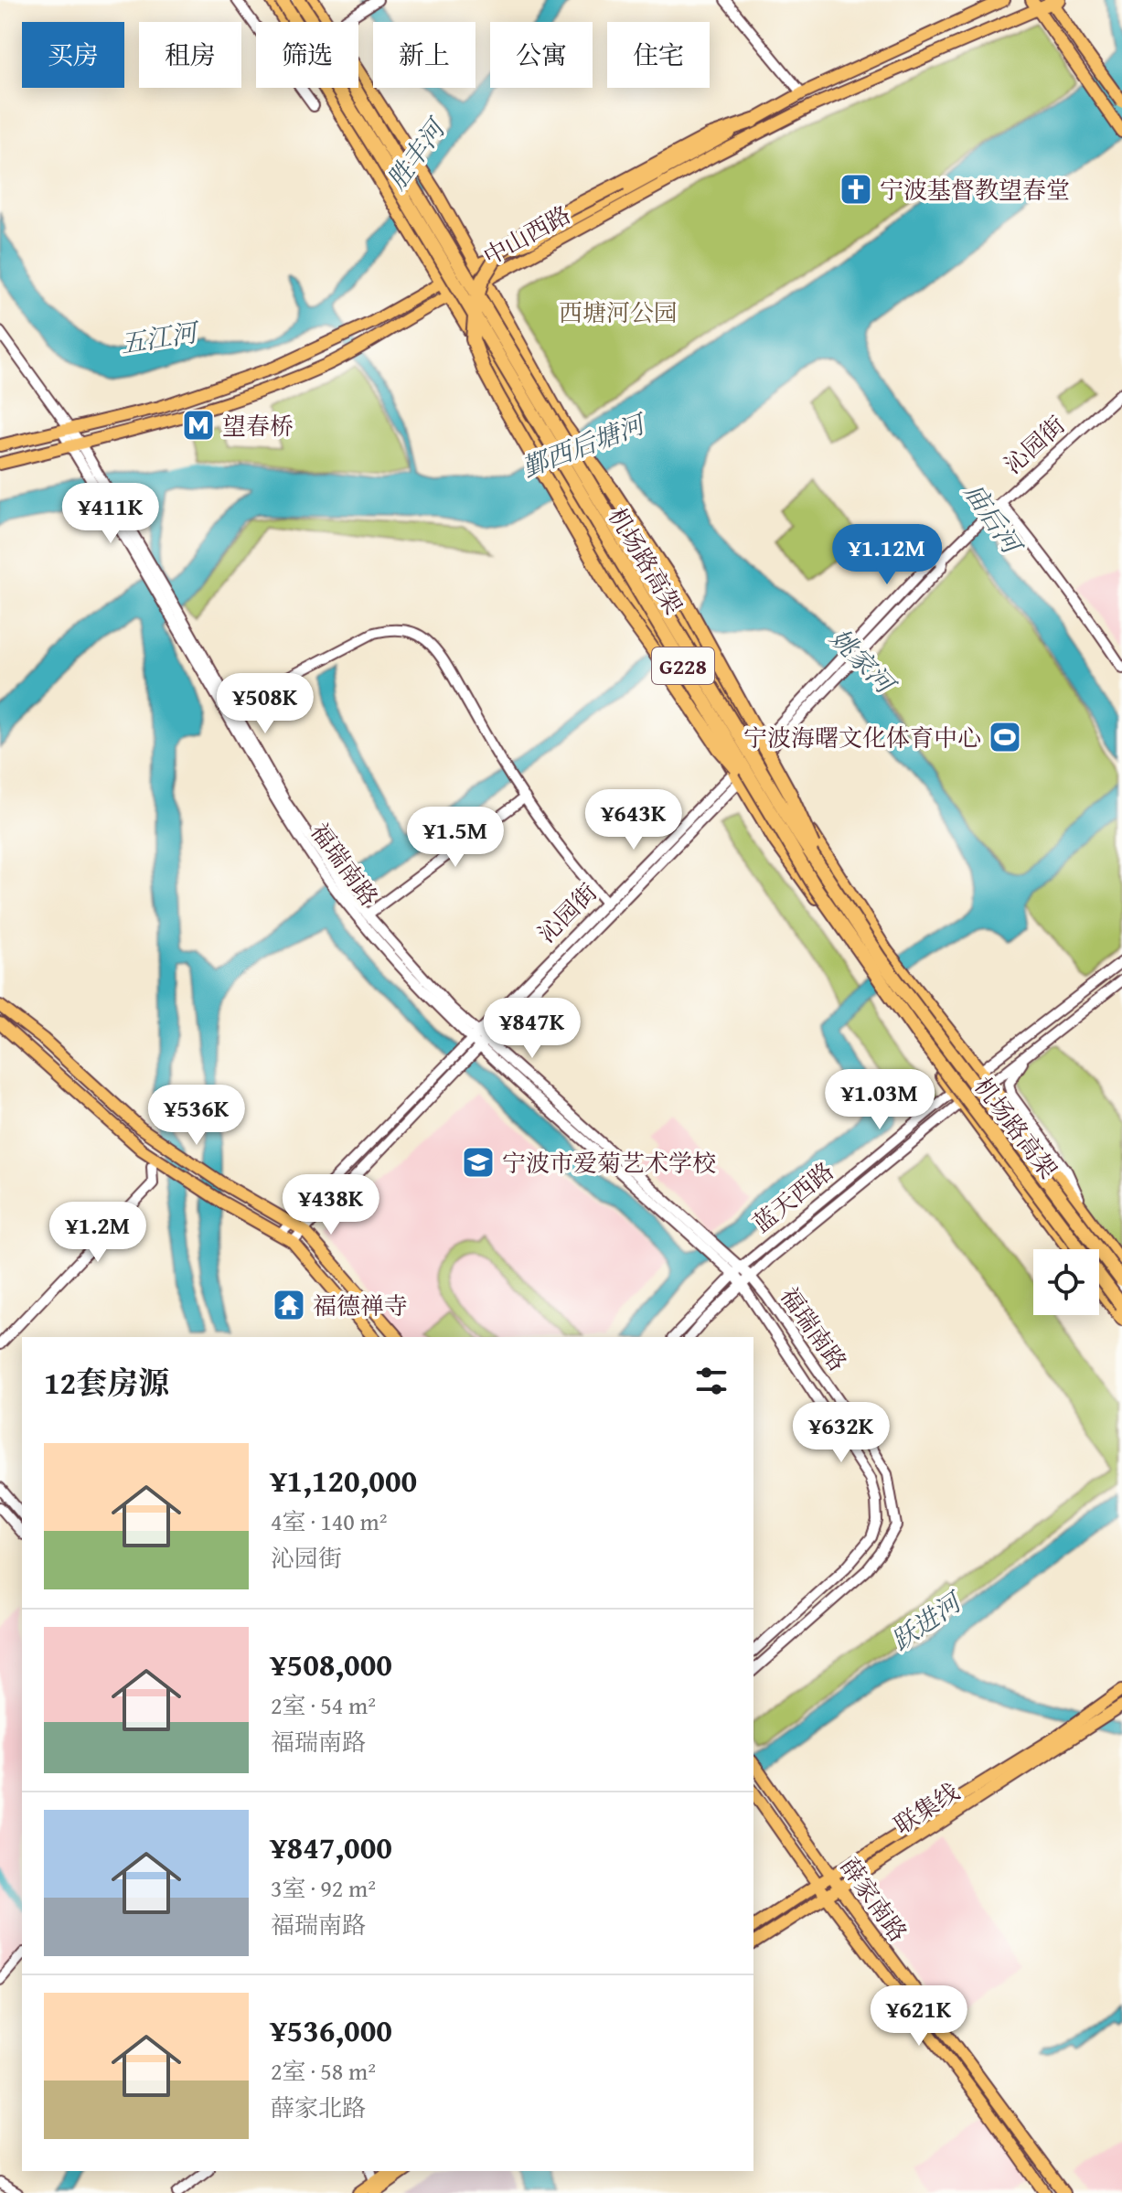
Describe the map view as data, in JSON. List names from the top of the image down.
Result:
{
  "streets": {
    "highway": ["机场路高架", "G228"],
    "main road": ["中山西路", "联集线", "薛家南路"],
    "street": ["沁园街", "福瑞南路", "蓝天西路"]
  },
  "crossings": [
    ["中山西路", "福瑞南路"],
    ["沁园街", "福瑞南路"],
    ["福瑞南路", "蓝天西路"],
    ["联集线", "薛家南路"]
  ],
  "water": [
    "胜丰河",
    "五江河",
    "鄞西后塘河",
    "庙后河",
    "姚家河",
    "跃进河"
  ],
  "parks": ["西塘河公园"],
  "places": {
    "church": ["宁波基督教望春堂"],
    "metro station": ["望春桥"],
    "sports": ["宁波海曙文化体育中心"],
    "school or university": ["宁波市爱菊艺术学校"],
    "temple": ["福德禅寺"]
  },
  "page": {
    "chip": [
      "买房",
      "租房",
      "筛选",
      "新上",
      "公寓",
      "住宅"
    ],
    "price": [
      "¥411K",
      "¥1.12M",
      "¥508K",
      "¥643K",
      "¥1.5M",
      "¥847K",
      "¥1.03M",
      "¥536K",
      "¥438K",
      "¥1.2M",
      "¥632K",
      "¥621K"
    ],
    "heading": "12套房源",
    "list": [
      {
        "name": "¥1,120,000",
        "note": "4室 · 140 m² · 沁园街"
      },
      {
        "name": "¥508,000",
        "note": "2室 · 54 m² · 福瑞南路"
      },
      {
        "name": "¥847,000",
        "note": "3室 · 92 m² · 福瑞南路"
      },
      {
        "name": "¥536,000",
        "note": "2室 · 58 m² · 薛家北路"
      }
    ]
  }
}
